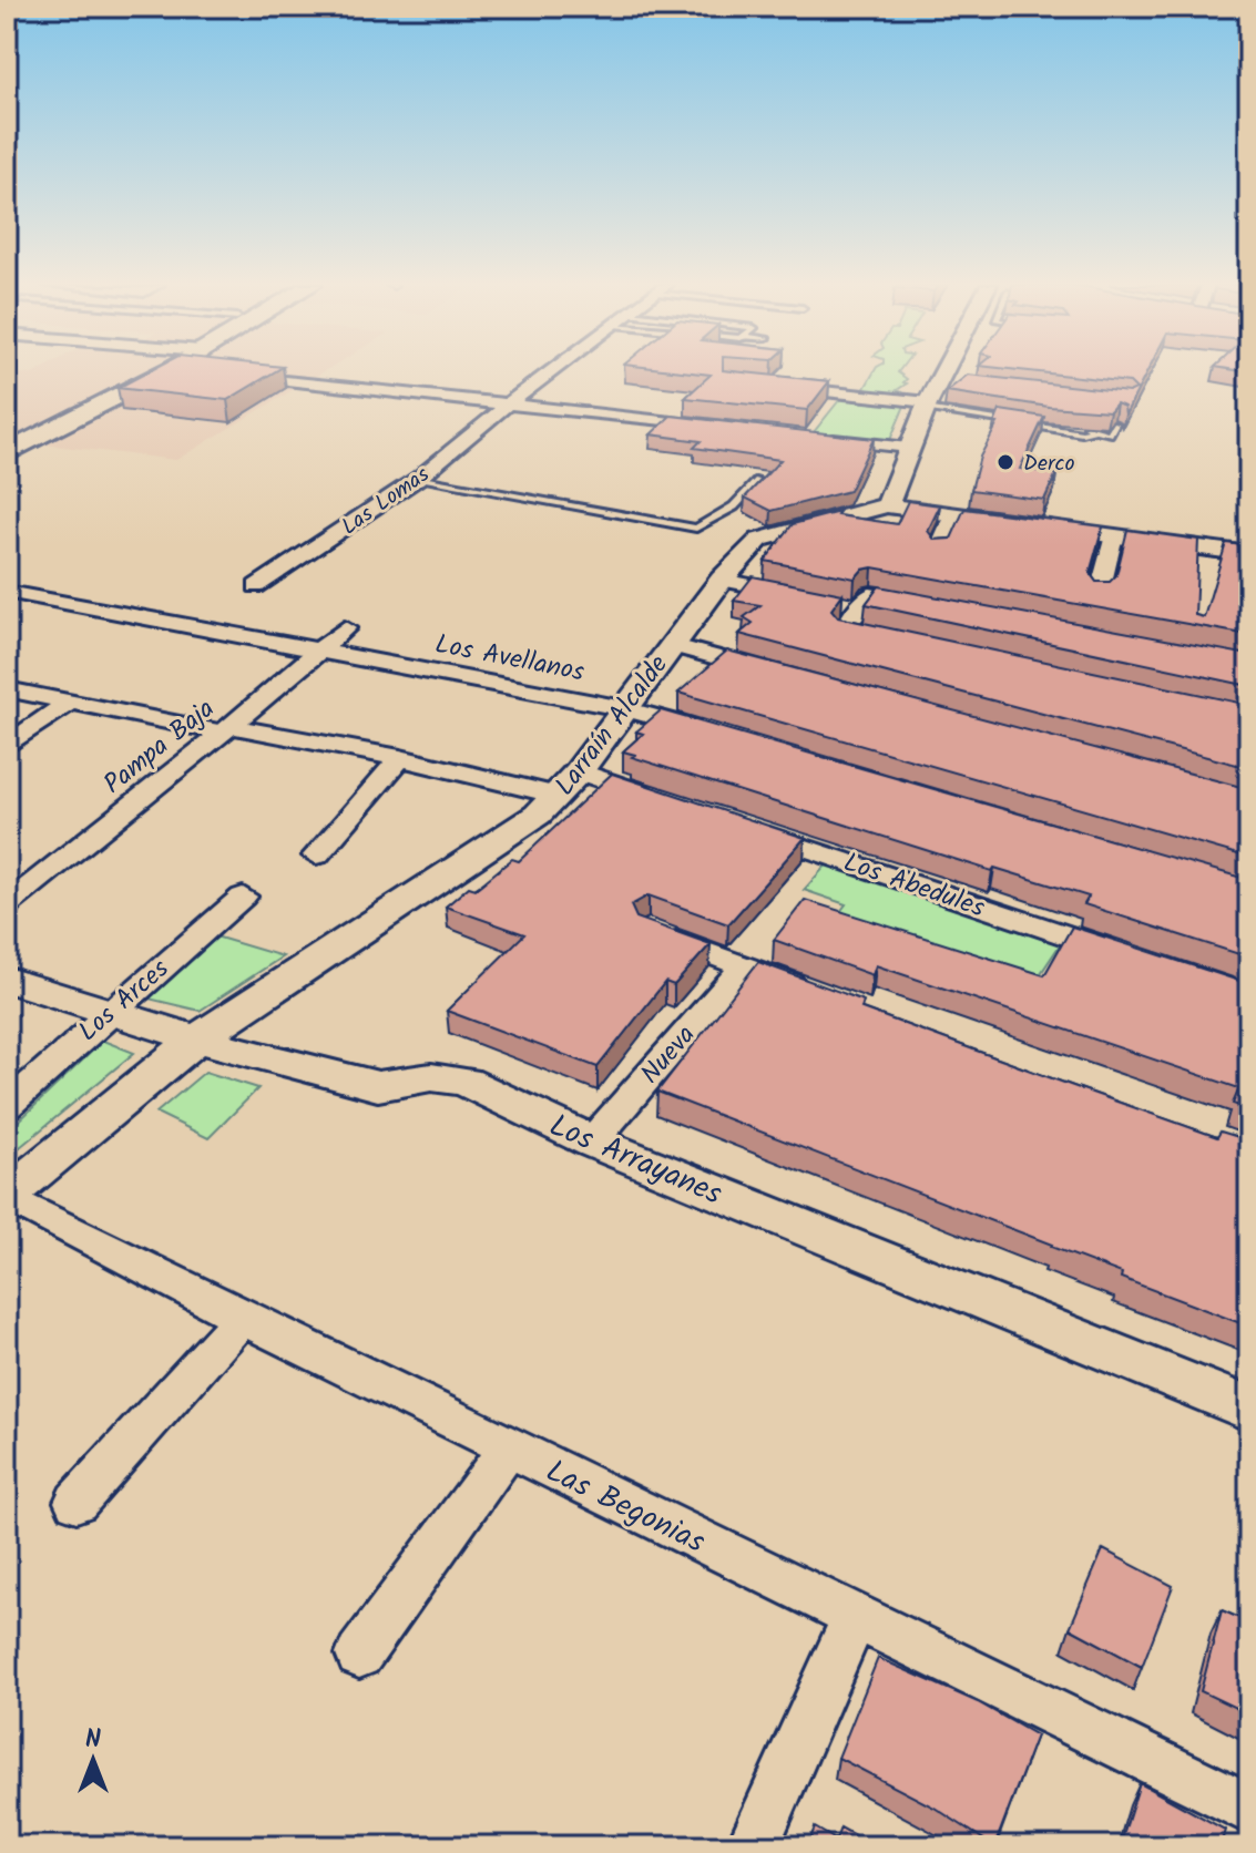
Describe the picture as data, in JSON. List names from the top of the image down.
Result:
{
  "streets": {
    "street": [
      "Las Lomas",
      "Los Avellanos",
      "Larraín Alcalde",
      "Pampa Baja",
      "Los Abedules",
      "Los Arces",
      "Nueva",
      "Los Arrayanes",
      "Las Begonias"
    ]
  },
  "crossings": [
    ["Los Avellanos", "Larraín Alcalde"],
    ["Los Avellanos", "Pampa Baja"],
    ["Larraín Alcalde", "Los Arrayanes"],
    ["Larraín Alcalde", "Las Begonias"],
    ["Los Arces", "Los Arrayanes"],
    ["Nueva", "Los Arrayanes"]
  ],
  "places": ["Derco"],
  "north": "top"
}
